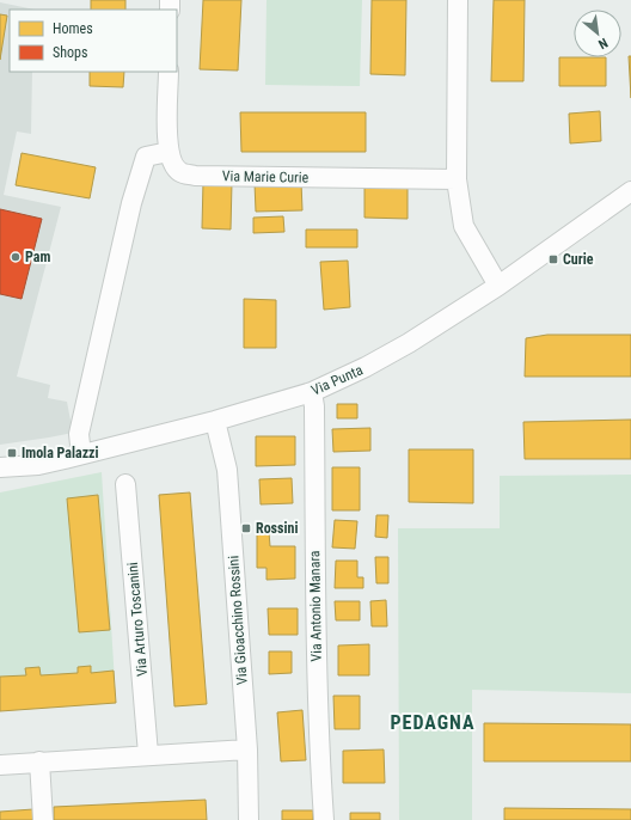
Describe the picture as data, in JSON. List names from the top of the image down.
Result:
{
  "streets": {
    "street": [
      "Via Marie Curie",
      "Via Punta",
      "Via Antonio Manara",
      "Via Arturo Toscanini",
      "Via Gioacchino Rossini"
    ]
  },
  "crossings": [
    ["Via Punta", "Via Antonio Manara"],
    ["Via Punta", "Via Gioacchino Rossini"]
  ],
  "districts": ["PEDAGNA"],
  "places": {
    "other": ["Pam"],
    "transit": ["Curie", "Imola Palazzi", "Rossini"]
  },
  "legend": ["Homes", "Shops"],
  "north": "bottom right"
}
